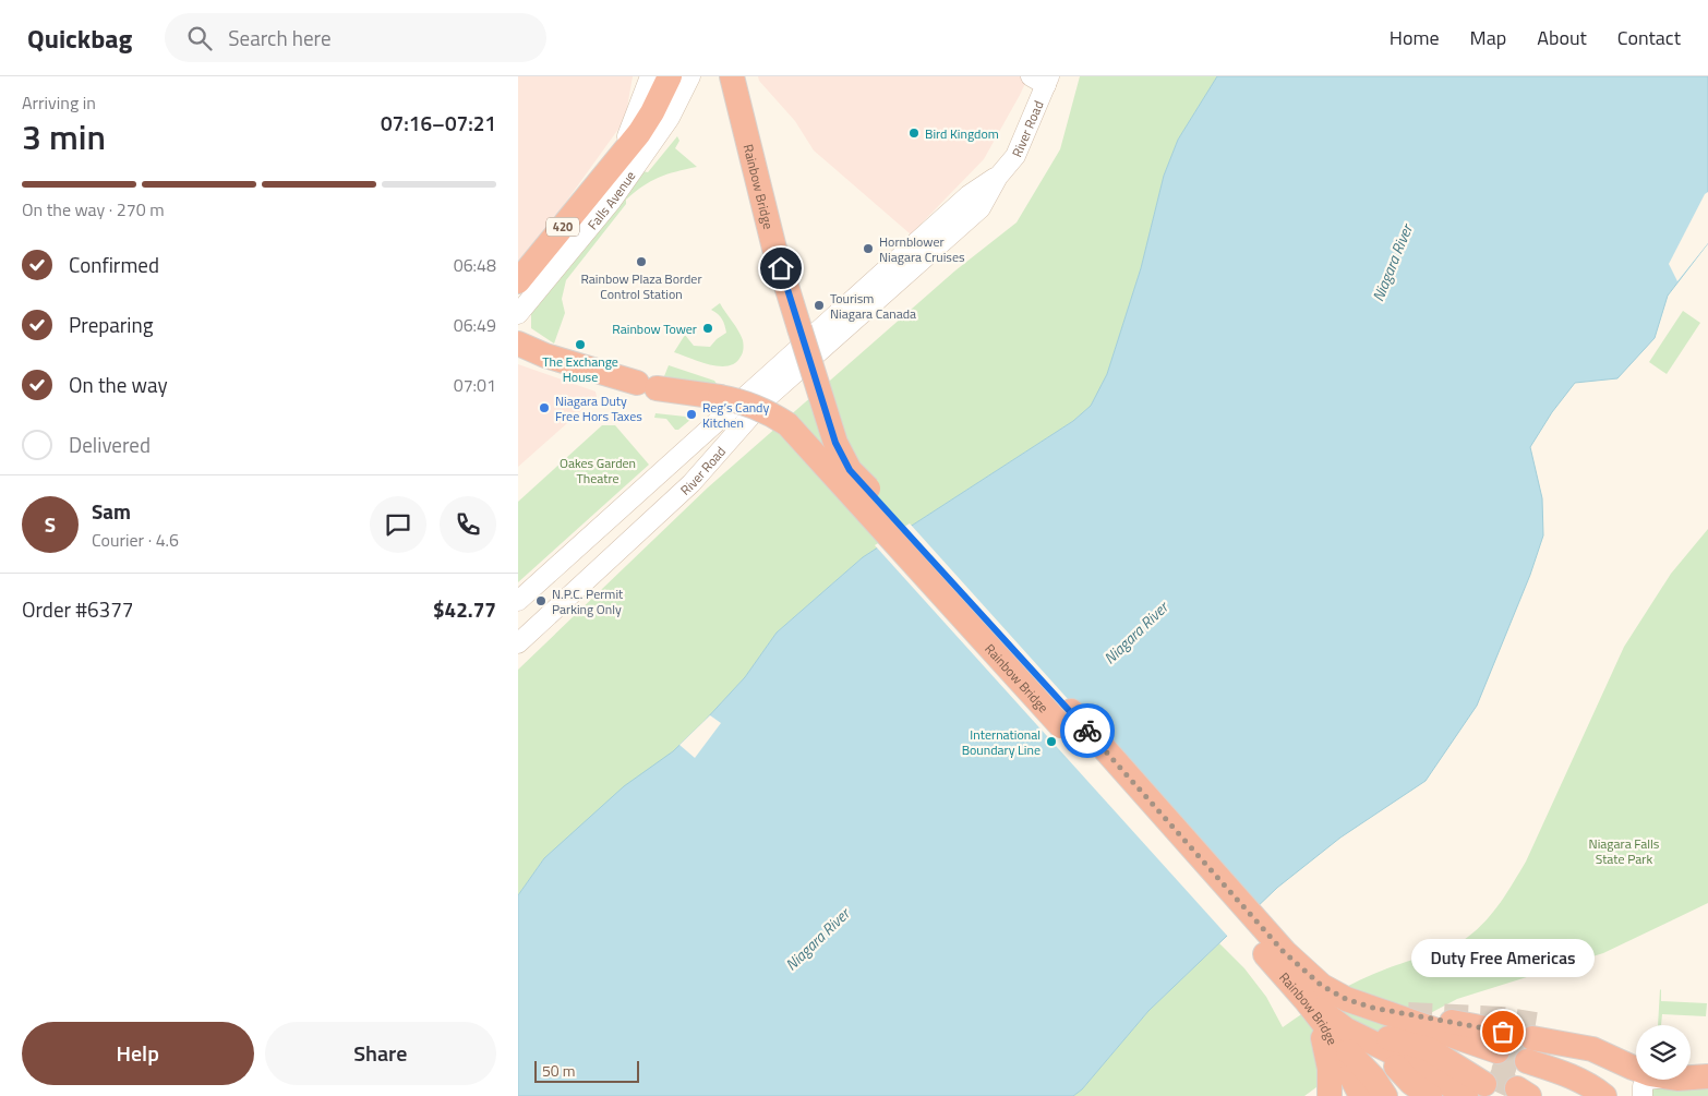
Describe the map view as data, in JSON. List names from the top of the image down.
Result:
{
  "streets": {
    "highway": ["Rainbow Bridge", "Falls Avenue", "420"],
    "main road": ["River Road"]
  },
  "water": ["Niagara River"],
  "parks": ["Oakes Garden Theatre", "Niagara Falls State Park"],
  "places": [
    "Bird Kingdom",
    "Hornblower Niagara Cruises",
    "Rainbow Plaza Border Control Station",
    "Tourism Niagara Canada",
    "Rainbow Tower",
    "The Exchange House",
    "Niagara Duty Free Hors Taxes",
    "Reg’s Candy Kitchen",
    "N.P.C. Permit Parking Only",
    "International Boundary Line",
    "Duty Free Americas"
  ],
  "scale_bar": "50 m",
  "page": {
    "header": "Quickbag",
    "search": "Search here",
    "nav": [
      "Home",
      "Map",
      "About",
      "Contact"
    ],
    "heading": ["3 min", "Arriving in", "07:16–07:21"],
    "panel": [
      "Sam",
      "Courier · 4.6",
      "Order #6377",
      "$42.77"
    ],
    "bar": "On the way · 270 m",
    "list": [
      ["Confirmed", "06:48"],
      ["Preparing", "06:49"],
      ["On the way", "07:01"],
      "Delivered"
    ],
    "round": "S",
    "bubble": "Duty Free Americas",
    "buttons": ["Help", "Share"],
    "scale": "50 m"
  }
}
